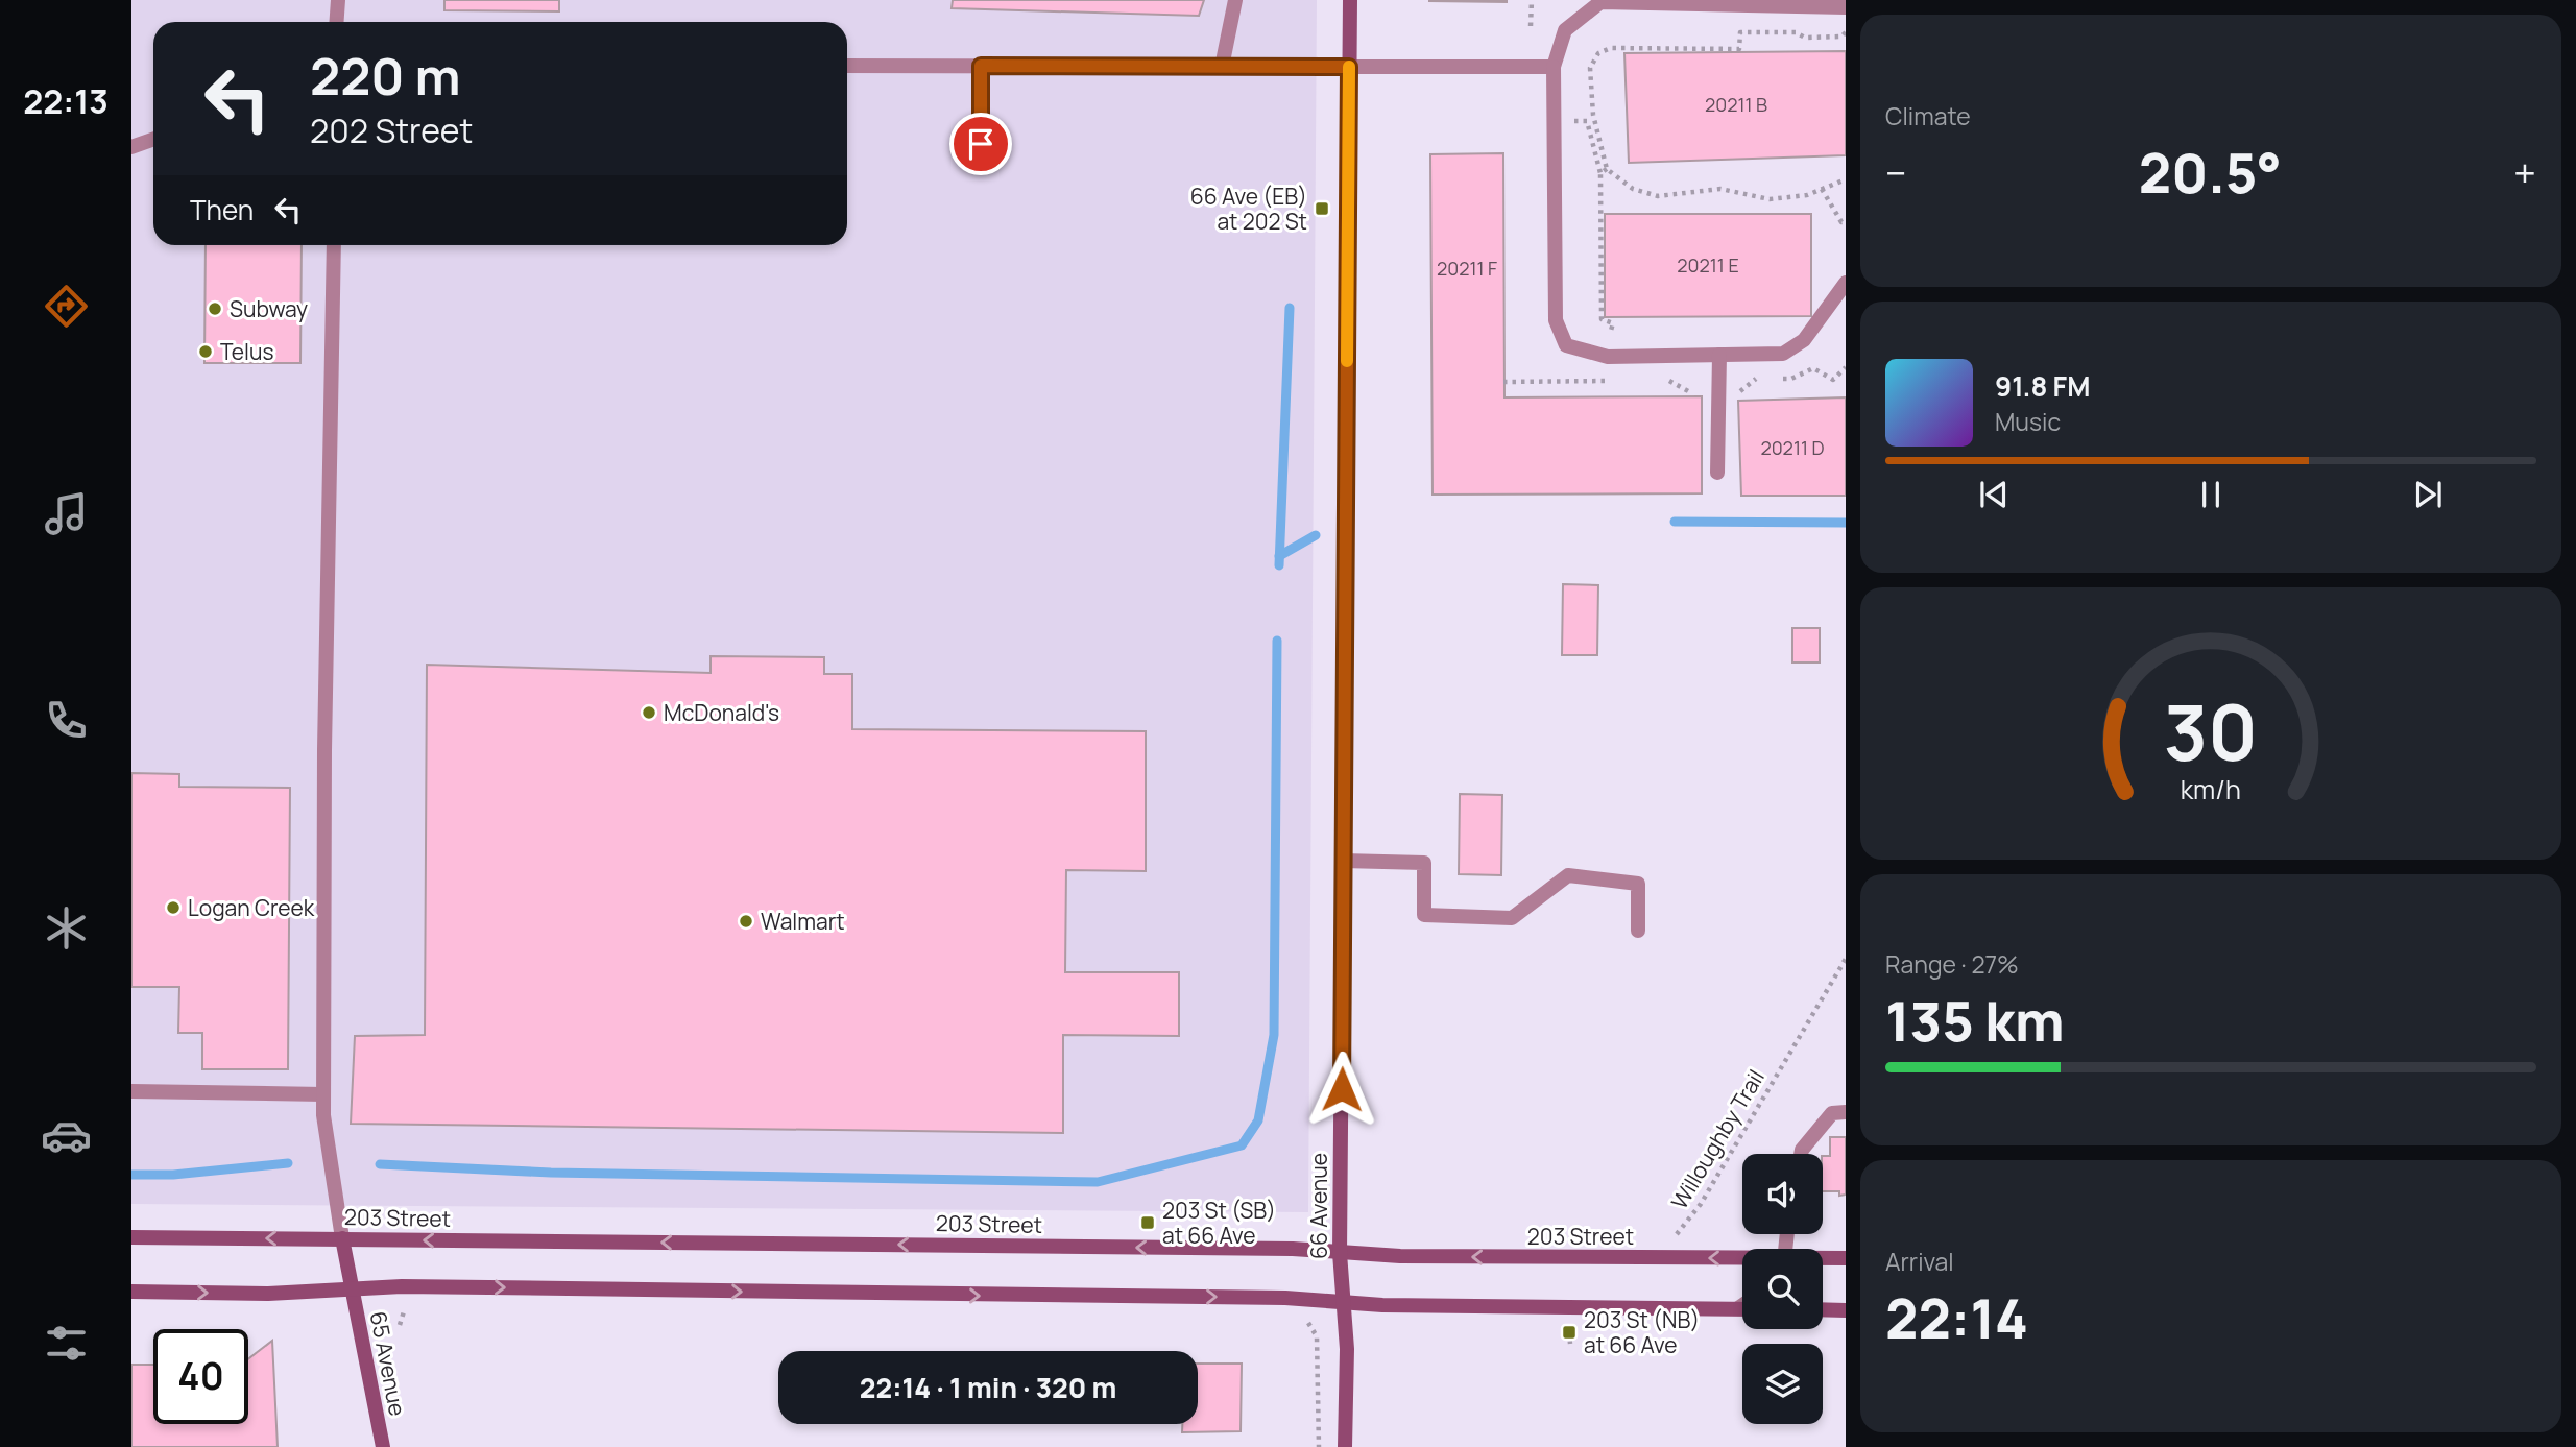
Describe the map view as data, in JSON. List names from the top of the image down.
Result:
{
  "streets": {
    "main road": ["66 Avenue", "203 Street", "65 Avenue"],
    "path": ["Willoughby Trail"]
  },
  "crossings": [
    ["66 Avenue", "203 Street"],
    ["203 Street", "65 Avenue"]
  ],
  "places": {
    "transit": ["66 Ave (EB) at 202 St", "203 St (SB) at 66 Ave", "203 St (NB) at 66 Ave"],
    "other": [
      "Subway",
      "Telus",
      "McDonald's",
      "Logan Creek",
      "Walmart"
    ]
  },
  "house_numbers": [
    "20211 B",
    "20211 E",
    "20211 F",
    "20211 D"
  ],
  "page": {
    "tabs": "22:13",
    "tile": [
      "Climate",
      ["Range · 27%", "135 km"],
      ["Arrival", "22:14"]
    ],
    "turn": ["220 m", "202 Street"],
    "heat": ["−", "20.5°", "+"],
    "then": "Then",
    "song": ["91.8 FM", "Music"],
    "limit": "40",
    "trip": "22:14 · 1 min · 320 m",
    "gauge": ["30", "km/h"]
  }
}
